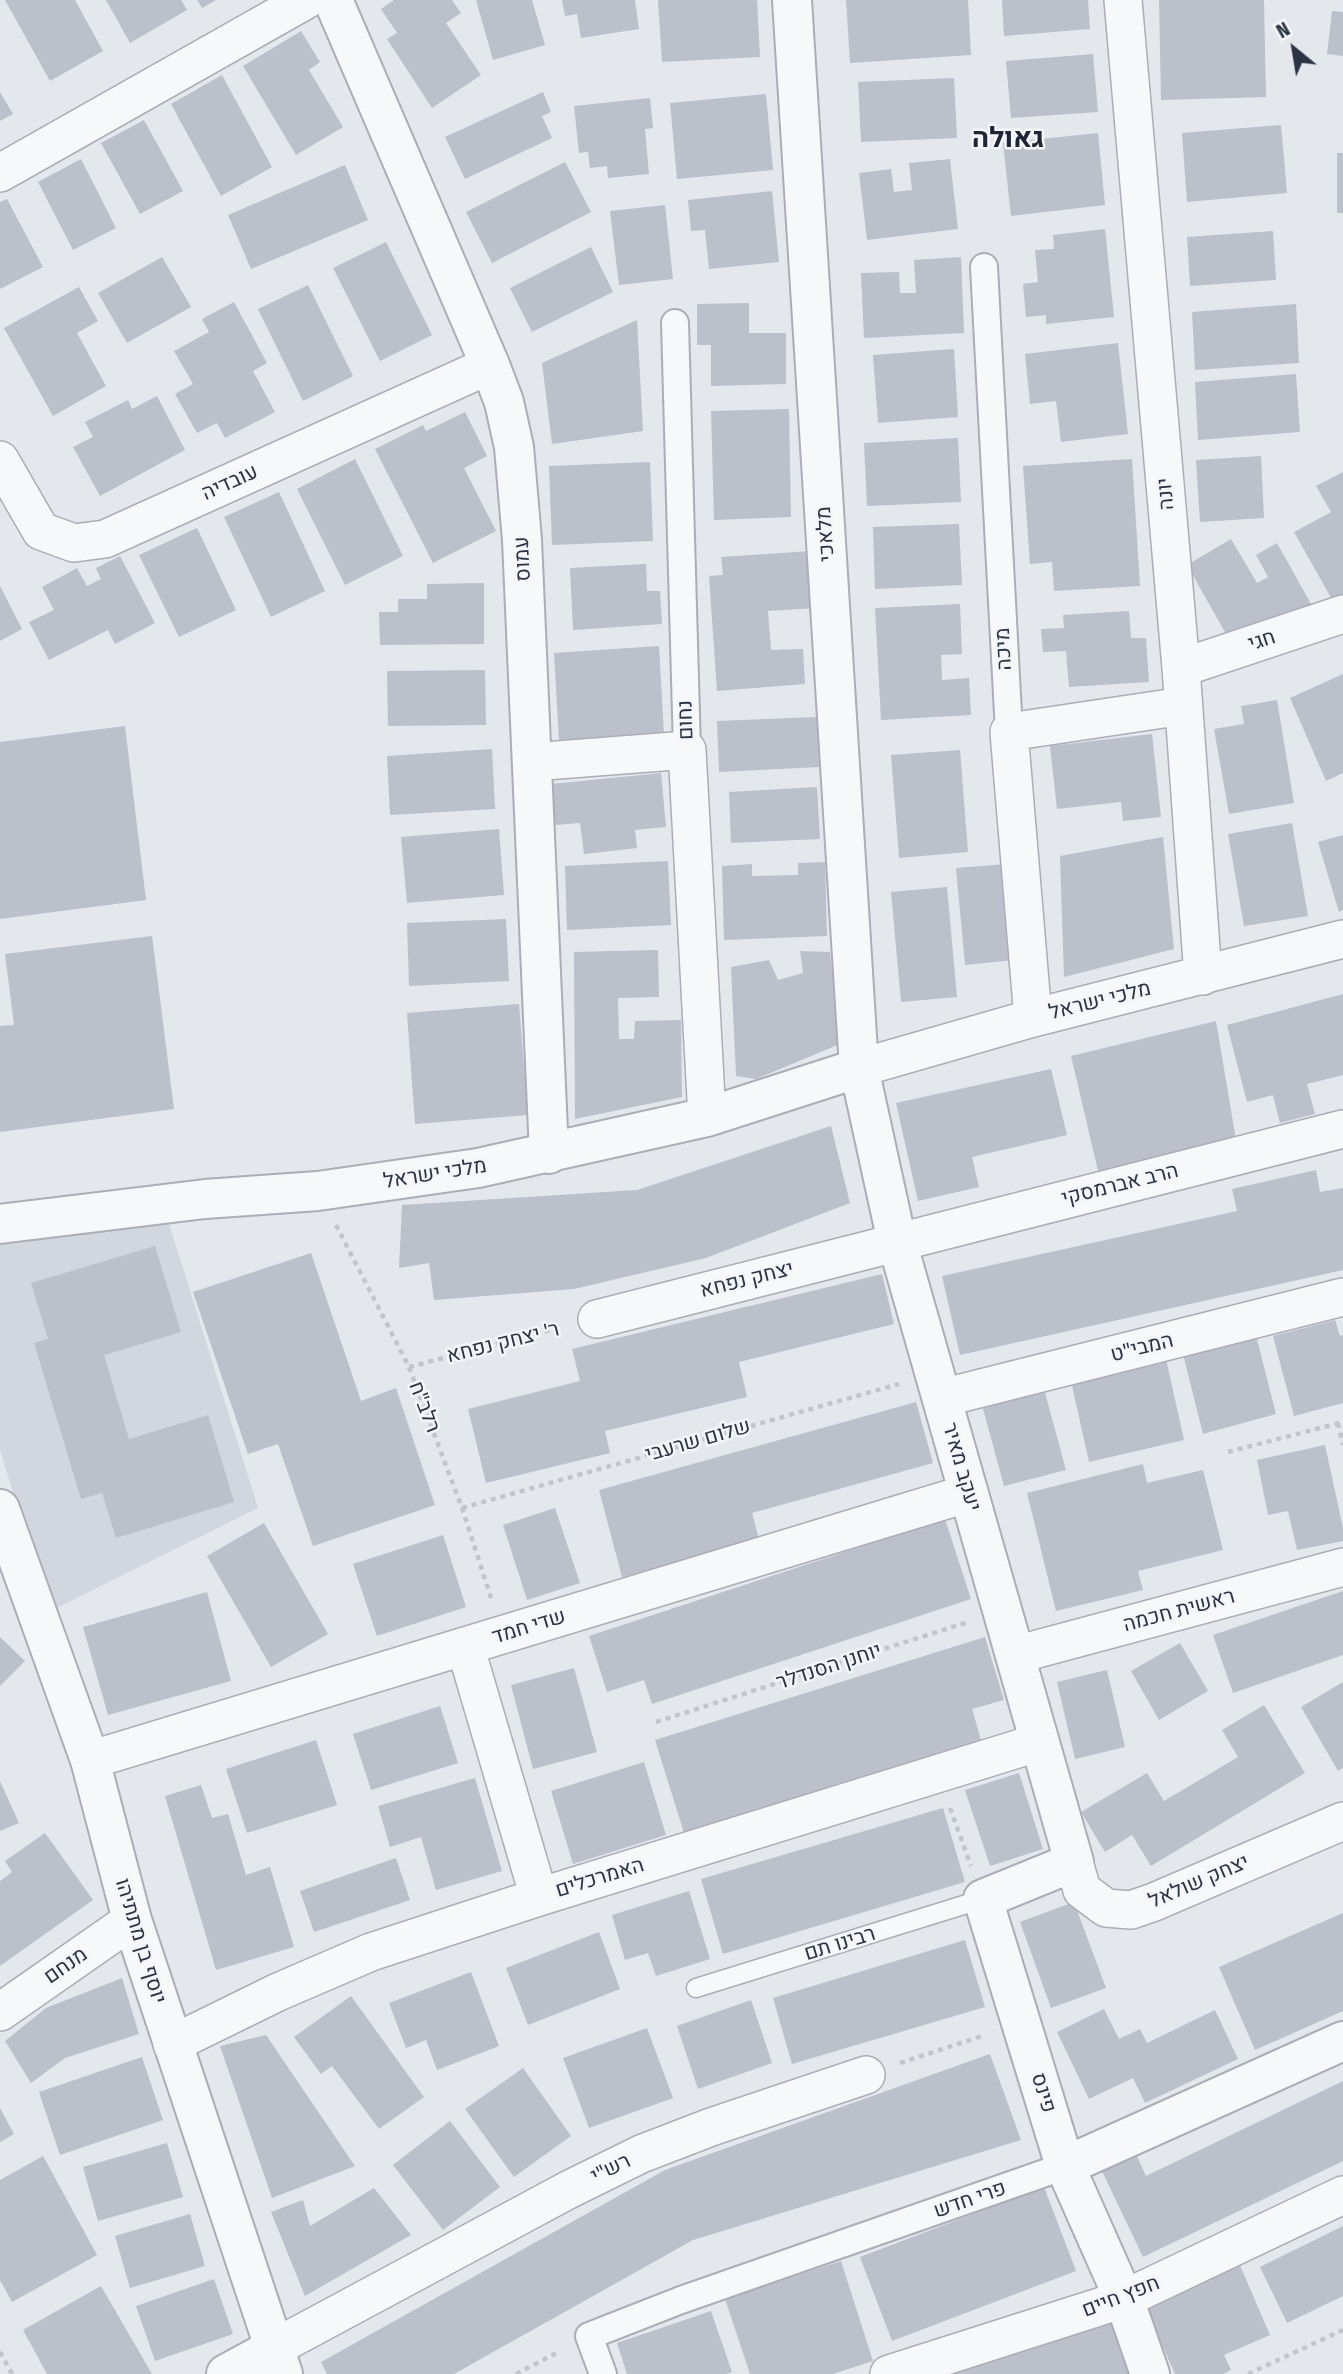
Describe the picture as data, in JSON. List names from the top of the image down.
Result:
{
  "streets": {
    "street": [
      "עובדיה",
      "יונה",
      "מלאכי",
      "עמוס",
      "חגי",
      "מיכה",
      "נחום",
      "מלכי ישראל",
      "הרב אברמסקי",
      "יצחק נפחא",
      "המבי\"ט",
      "יעקב מאיר",
      "ראשית חכמה",
      "שדי חמד",
      "האמרכלים",
      "יצחק שולאל",
      "יוסף בן מתתיהו",
      "מנחם",
      "פינס",
      "רש\"י",
      "פרי חדש",
      "חפץ חיים"
    ],
    "lane": ["רבינו תם"],
    "path": [
      "ר' יצחק נפחא",
      "רלב\"ח",
      "שלום שרעבי",
      "יוחנן הסנדלר"
    ]
  },
  "crossings": [
    ["עובדיה", "עמוס"],
    ["יונה", "חגי"],
    ["יונה", "מלכי ישראל"],
    ["מלאכי", "מלכי ישראל"],
    ["מלאכי", "יעקב מאיר"],
    ["עמוס", "מלכי ישראל"],
    ["מיכה", "מלכי ישראל"],
    ["נחום", "מלכי ישראל"],
    ["מלכי ישראל", "רלב\"ח"],
    ["מלכי ישראל", "יעקב מאיר"],
    ["הרב אברמסקי", "יצחק נפחא"],
    ["הרב אברמסקי", "יעקב מאיר"],
    ["יצחק נפחא", "ר' יצחק נפחא"],
    ["יצחק נפחא", "יעקב מאיר"],
    ["ר' יצחק נפחא", "רלב\"ח"],
    ["המבי\"ט", "שלום שרעבי"],
    ["המבי\"ט", "יעקב מאיר"],
    ["רלב\"ח", "שלום שרעבי"],
    ["רלב\"ח", "שדי חמד"],
    ["שלום שרעבי", "יעקב מאיר"],
    ["יעקב מאיר", "ראשית חכמה"],
    ["יעקב מאיר", "שדי חמד"],
    ["יעקב מאיר", "יוחנן הסנדלר"],
    ["יעקב מאיר", "האמרכלים"],
    ["יעקב מאיר", "יצחק שולאל"],
    ["שדי חמד", "יוסף בן מתתיהו"],
    ["האמרכלים", "יוסף בן מתתיהו"],
    ["יוסף בן מתתיהו", "מנחם"],
    ["יוסף בן מתתיהו", "רש\"י"],
    ["רבינו תם", "פינס"],
    ["פינס", "פרי חדש"],
    ["פינס", "חפץ חיים"]
  ],
  "districts": ["גאולה"],
  "north": "top left"
}
